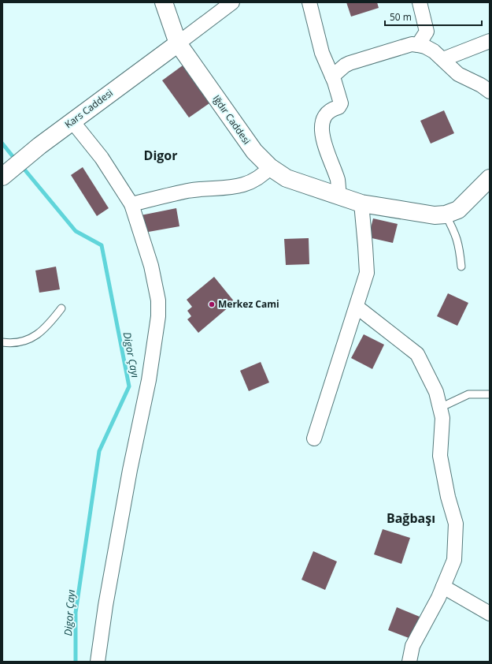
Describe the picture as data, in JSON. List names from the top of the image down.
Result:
{
  "streets": {
    "street": ["Kars Caddesi", "Iğdır Caddesi"]
  },
  "crossings": [
    ["Kars Caddesi", "Iğdır Caddesi"]
  ],
  "districts": ["Digor", "Bağbaşı"],
  "water": ["Digor Çayı"],
  "places": ["Merkez Cami"],
  "scale_bar": "50 m"
}
